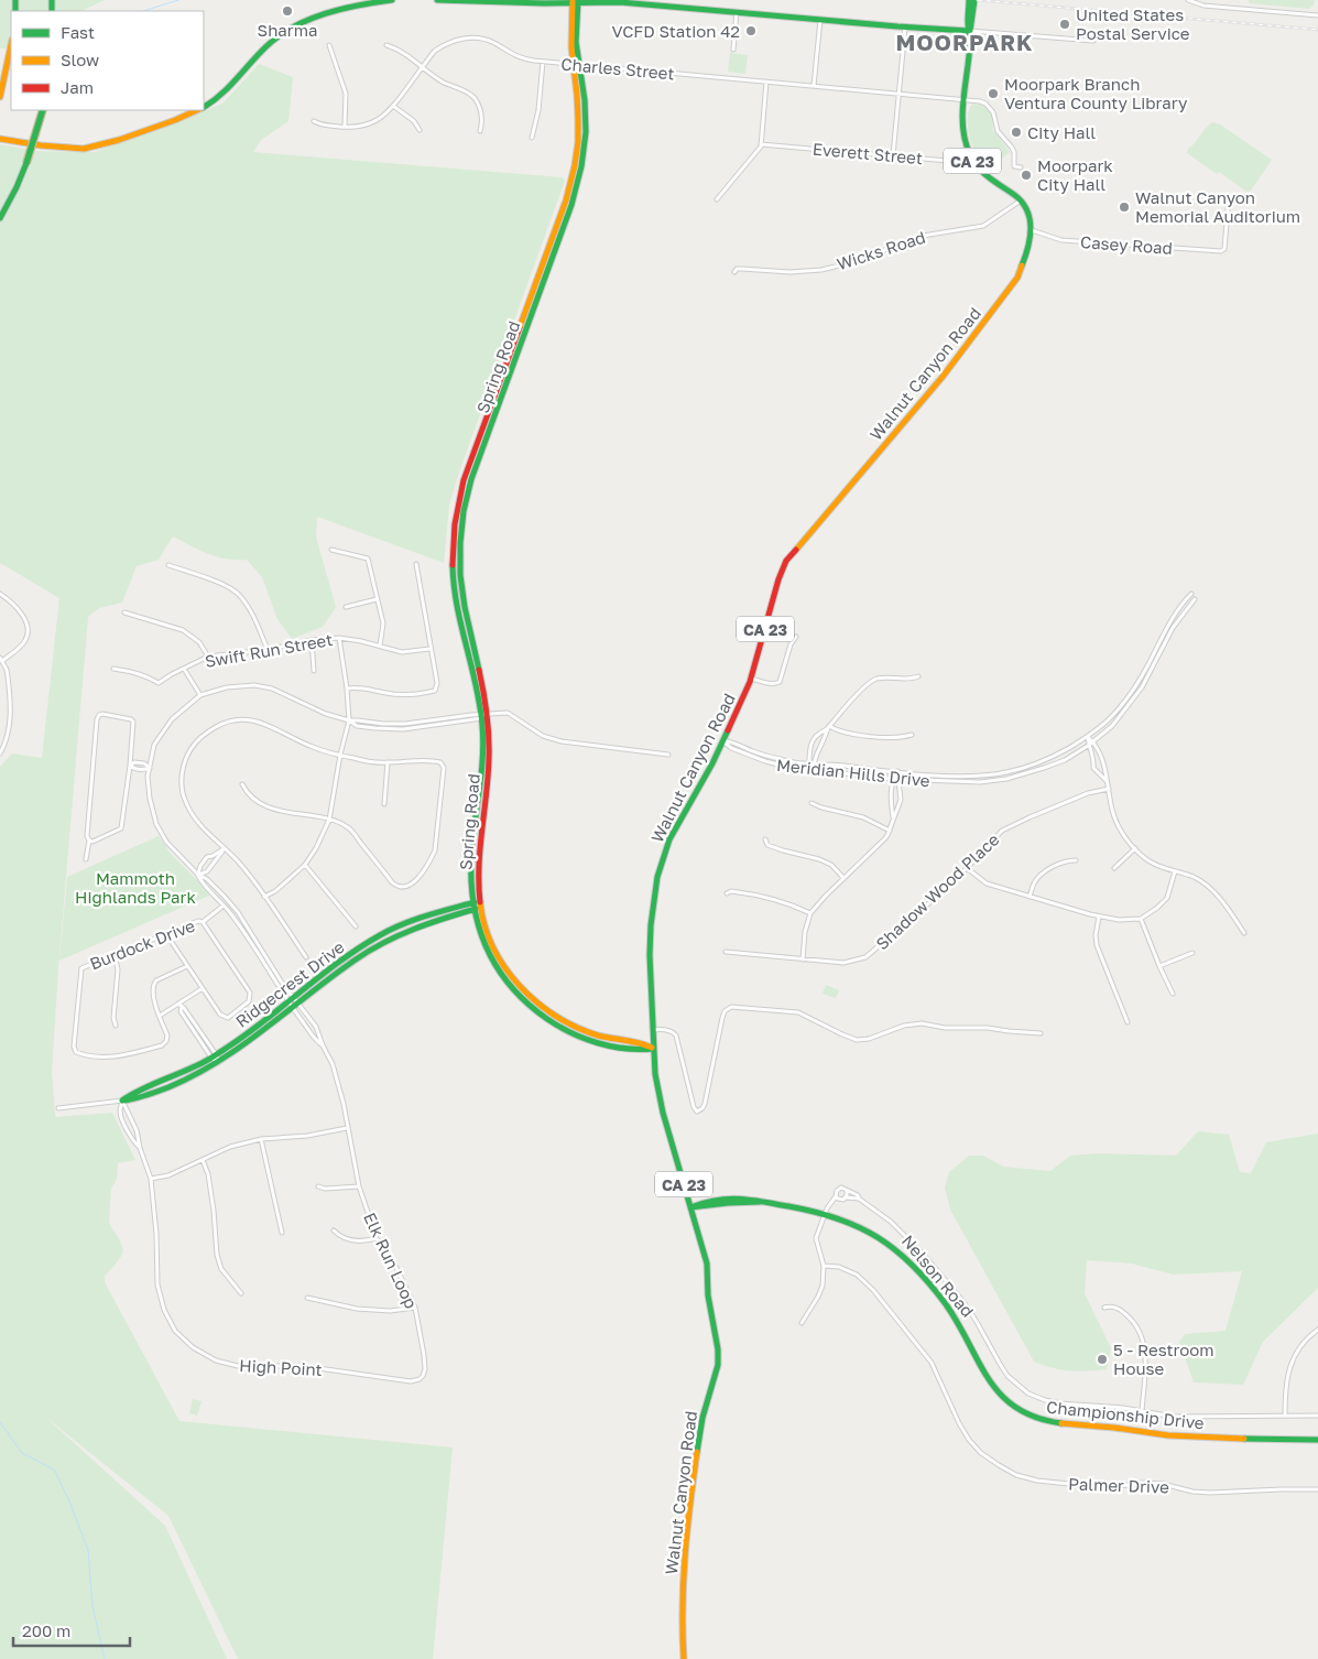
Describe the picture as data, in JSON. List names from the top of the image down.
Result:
{
  "streets": {
    "main road": [
      "CA 23",
      "Spring Road",
      "Walnut Canyon Road",
      "Ridgecrest Drive",
      "Championship Drive"
    ],
    "street": [
      "Charles Street",
      "Everett Street",
      "Casey Road",
      "Wicks Road",
      "Swift Run Street",
      "Meridian Hills Drive",
      "Shadow Wood Place",
      "Burdock Drive",
      "Elk Run Loop",
      "Nelson Road",
      "High Point",
      "Palmer Drive"
    ]
  },
  "crossings": [
    ["Charles Street", "CA 23"],
    ["Charles Street", "Spring Road"],
    ["Everett Street", "CA 23"],
    ["CA 23", "Wicks Road"],
    ["CA 23", "Walnut Canyon Road"],
    ["Casey Road", "Walnut Canyon Road"],
    ["Wicks Road", "Walnut Canyon Road"],
    ["Spring Road", "Walnut Canyon Road"],
    ["Spring Road", "Ridgecrest Drive"],
    ["Spring Road", "Elk Run Loop"],
    ["Walnut Canyon Road", "Meridian Hills Drive"],
    ["Walnut Canyon Road", "Championship Drive"],
    ["Ridgecrest Drive", "Elk Run Loop"],
    ["Ridgecrest Drive", "High Point"],
    ["Elk Run Loop", "High Point"]
  ],
  "districts": ["MOORPARK"],
  "parks": ["Mammoth Highlands Park"],
  "places": [
    "Sharma",
    "United States Postal Service",
    "VCFD Station 42",
    "Moorpark Branch Ventura County Library",
    "City Hall",
    "Moorpark City Hall",
    "Walnut Canyon Memorial Auditorium",
    "5 - Restroom House"
  ],
  "legend": ["Fast", "Slow", "Jam"],
  "scale_bar": "200 m"
}
